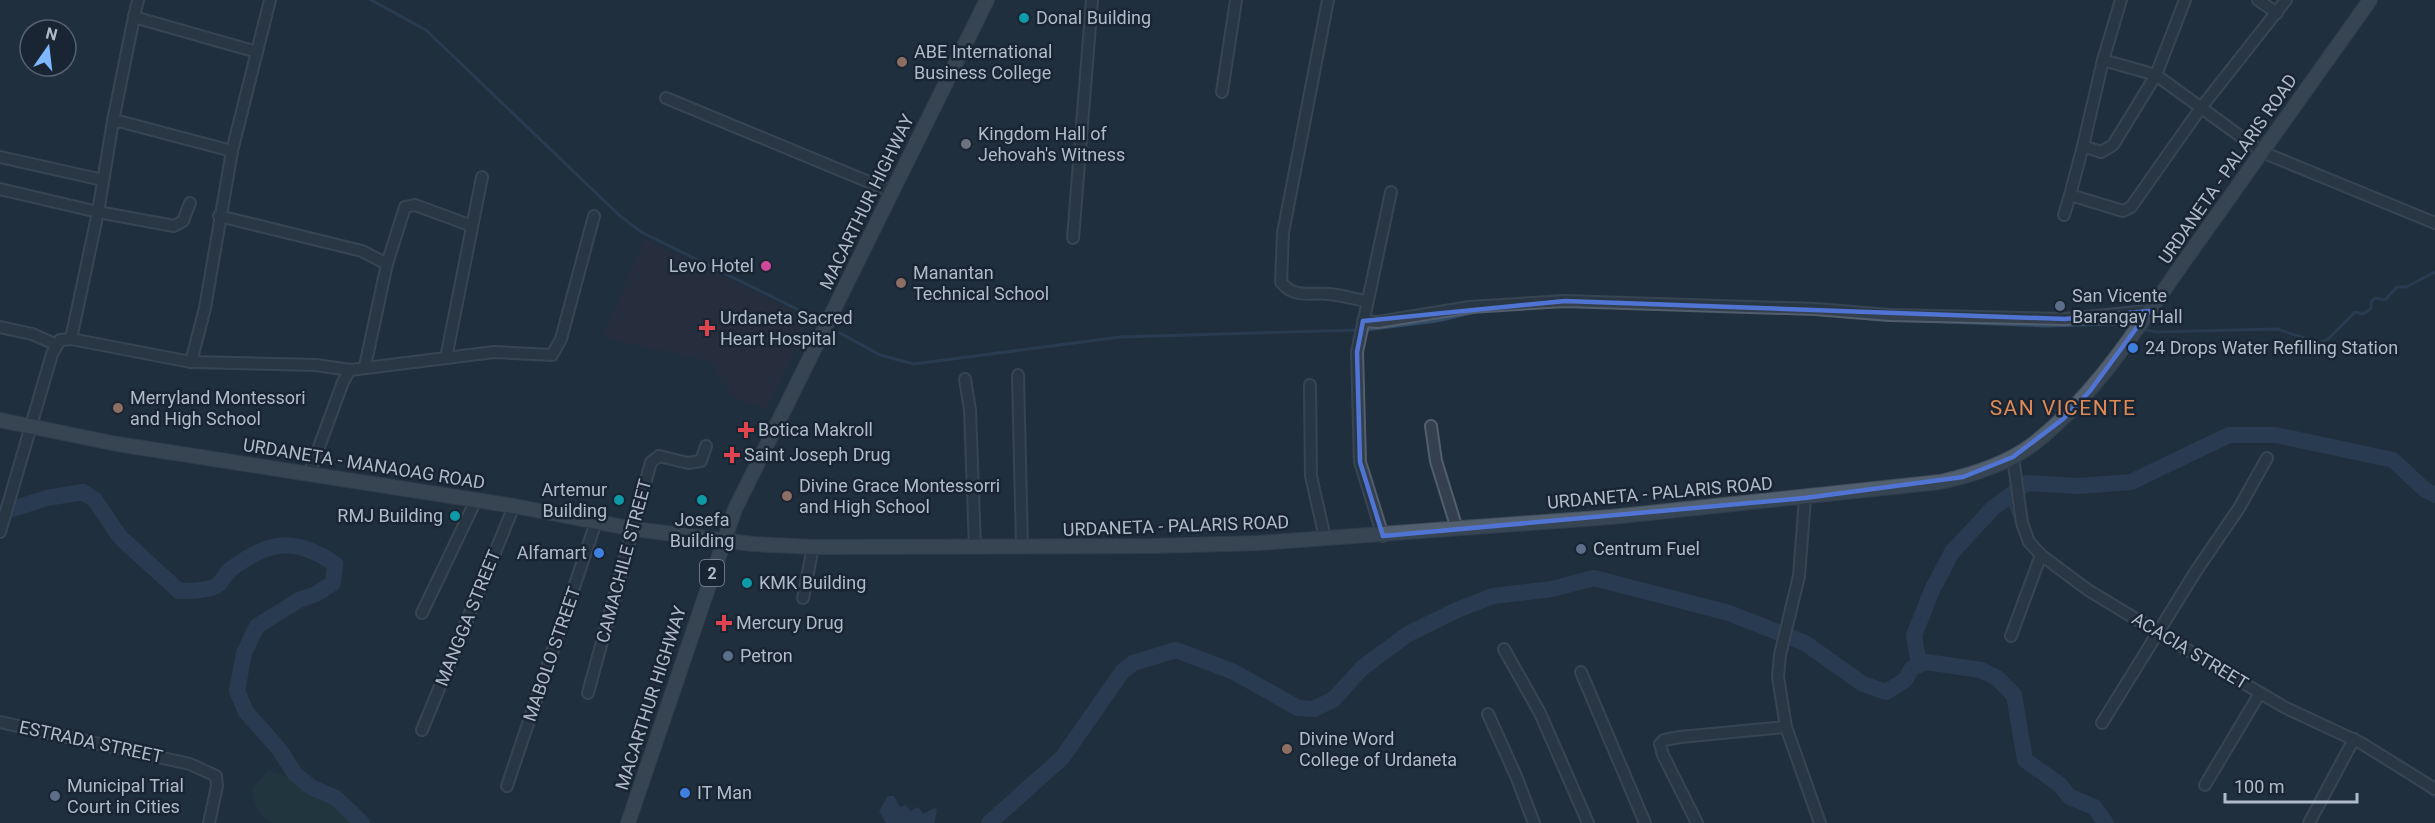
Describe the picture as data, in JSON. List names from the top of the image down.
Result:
{
  "streets": {
    "main road": [
      "URDANETA - PALARIS ROAD",
      "MACARTHUR HIGHWAY",
      "URDANETA - MANAOAG ROAD",
      "2"
    ],
    "street": [
      "CAMACHILE STREET",
      "MANGGA STREET",
      "ACACIA STREET",
      "MABOLO STREET",
      "ESTRADA STREET"
    ]
  },
  "crossings": [
    ["URDANETA - PALARIS ROAD", "MACARTHUR HIGHWAY"],
    ["URDANETA - PALARIS ROAD", "URDANETA - MANAOAG ROAD"],
    ["URDANETA - PALARIS ROAD", "ACACIA STREET"],
    ["MACARTHUR HIGHWAY", "URDANETA - MANAOAG ROAD"],
    ["URDANETA - MANAOAG ROAD", "CAMACHILE STREET"],
    ["URDANETA - MANAOAG ROAD", "MANGGA STREET"],
    ["URDANETA - MANAOAG ROAD", "MABOLO STREET"]
  ],
  "districts": ["SAN VICENTE"],
  "places": {
    "other": [
      "Donal Building",
      "ABE International Business College",
      "Kingdom Hall of Jehovah's Witness",
      "Levo Hotel",
      "Manantan Technical School",
      "San Vicente Barangay Hall",
      "24 Drops Water Refilling Station",
      "Merryland Montessori and High School",
      "Divine Grace Montessorri and High School",
      "Artemur Building",
      "Josefa Building",
      "RMJ Building",
      "Centrum Fuel",
      "Alfamart",
      "KMK Building",
      "Petron",
      "Divine Word College of Urdaneta",
      "IT Man",
      "Municipal Trial Court in Cities"
    ],
    "health": [
      "Urdaneta Sacred Heart Hospital",
      "Botica Makroll",
      "Saint Joseph Drug",
      "Mercury Drug"
    ]
  },
  "scale_bar": "100 m",
  "north": "top"
}
